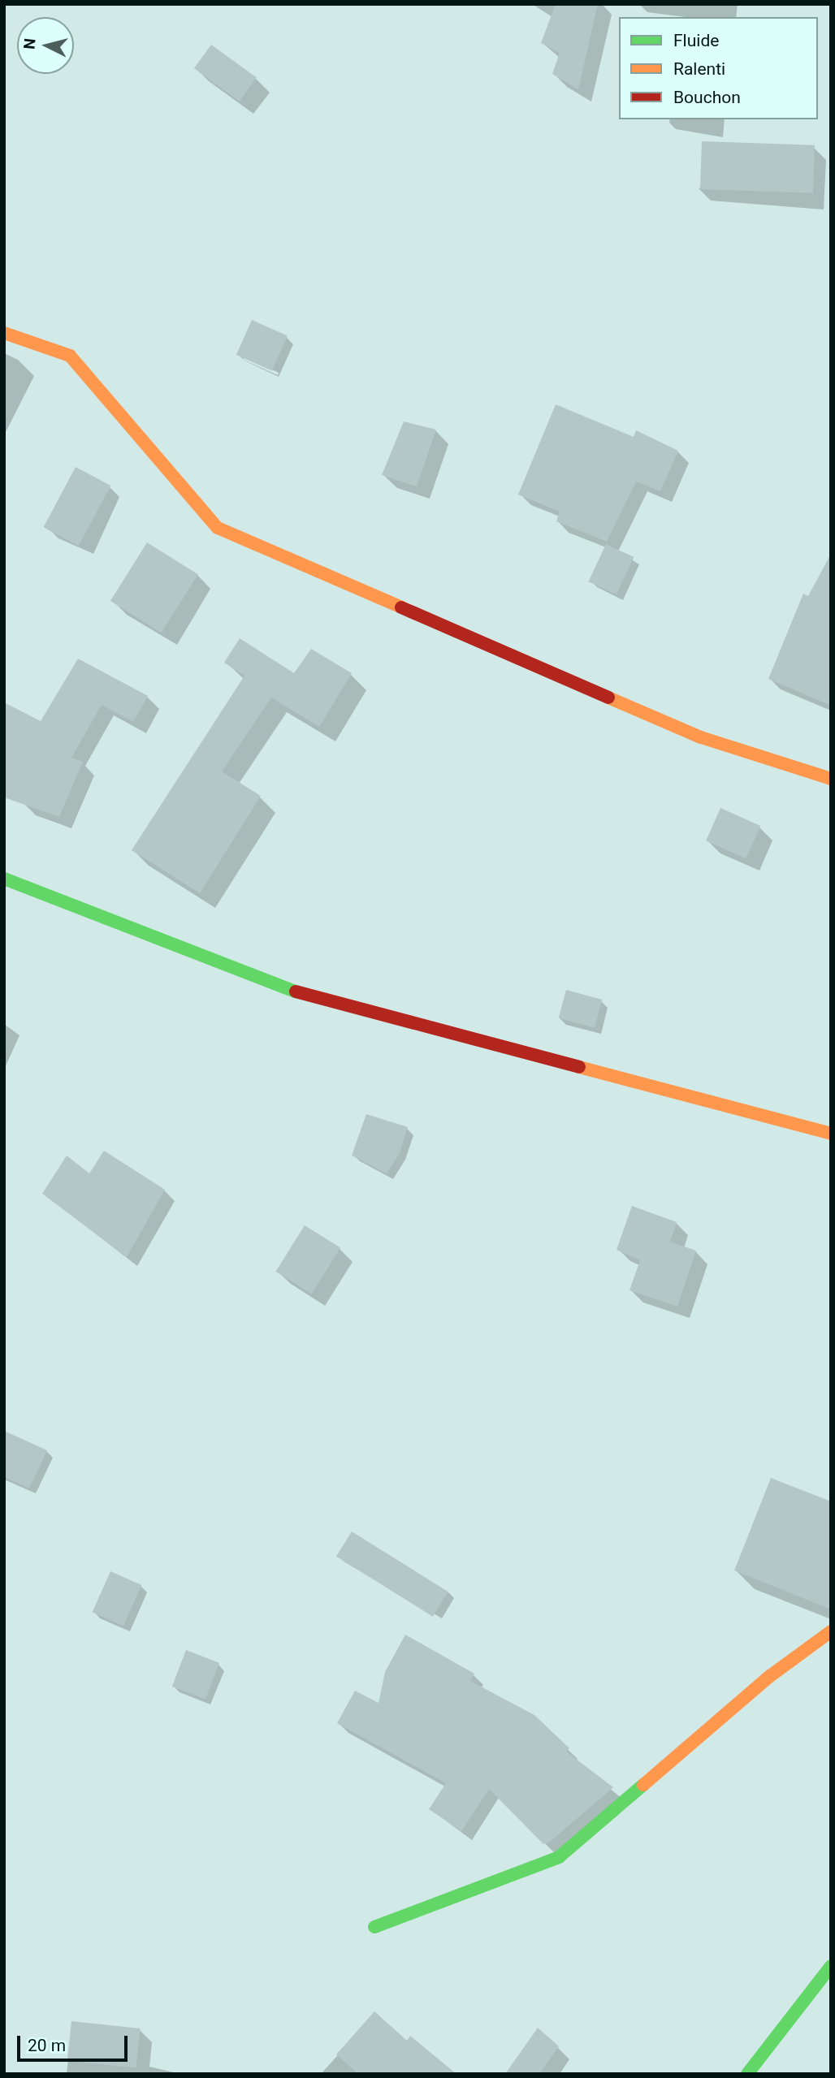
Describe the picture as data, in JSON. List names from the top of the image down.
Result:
{
  "legend": ["Fluide", "Ralenti", "Bouchon"],
  "scale_bar": "20 m",
  "north": "left"
}
